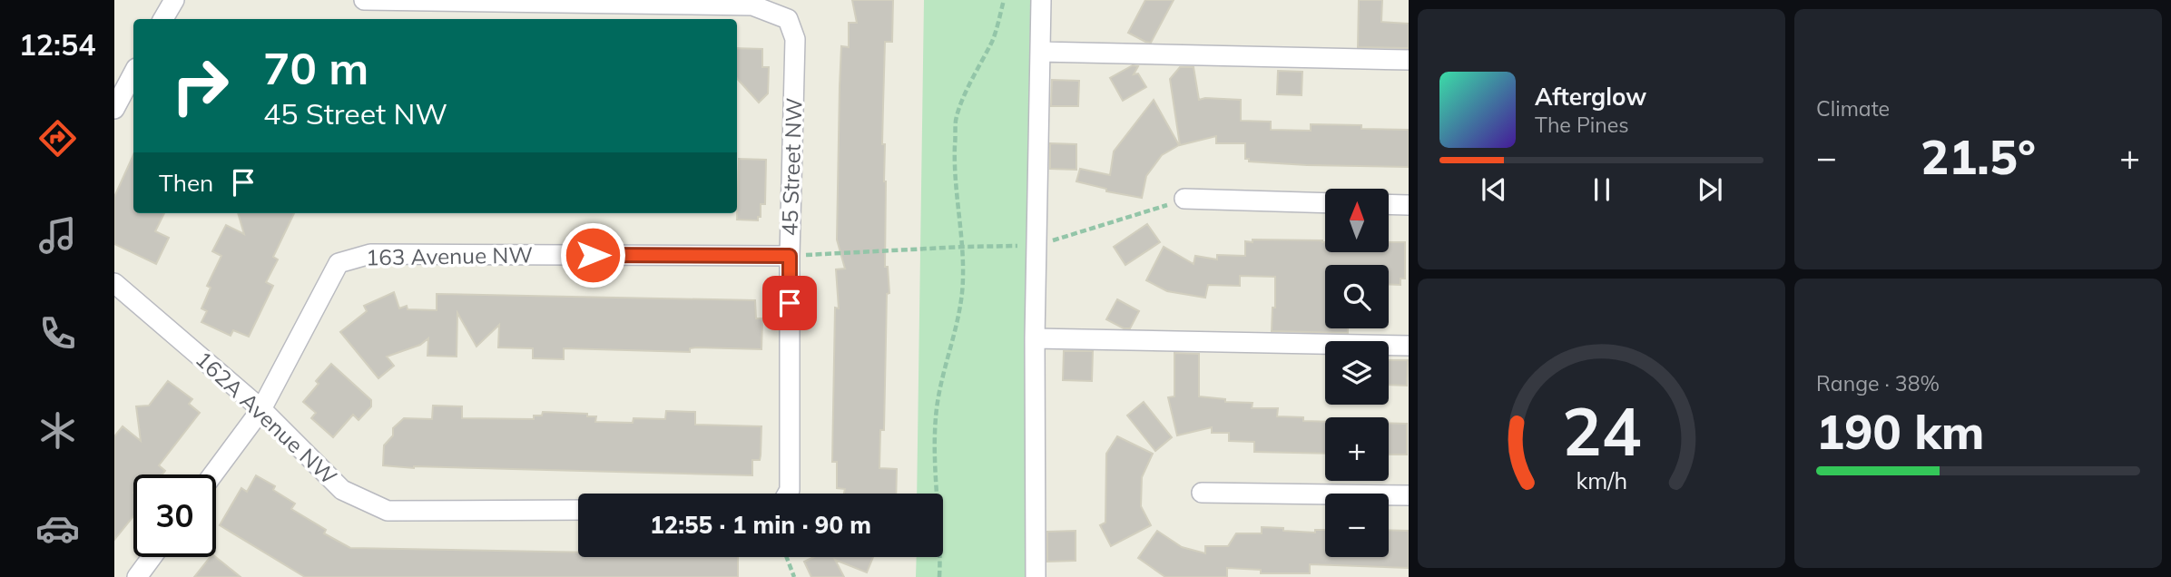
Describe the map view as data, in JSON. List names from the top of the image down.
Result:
{
  "streets": {
    "street": ["45 Street NW", "163 Avenue NW", "162A Avenue NW"]
  },
  "crossings": [
    ["45 Street NW", "163 Avenue NW"],
    ["163 Avenue NW", "162A Avenue NW"]
  ],
  "north": "top",
  "page": {
    "tabs": "12:54",
    "tile": [
      "Climate",
      ["Range · 38%", "190 km"]
    ],
    "turn": ["70 m", "45 Street NW"],
    "song": ["Afterglow", "The Pines"],
    "heat": ["−", "21.5°", "+"],
    "then": "Then",
    "map_buttons": ["+", "−"],
    "limit": "30",
    "trip": "12:55 · 1 min · 90 m",
    "gauge": ["24", "km/h"]
  }
}
